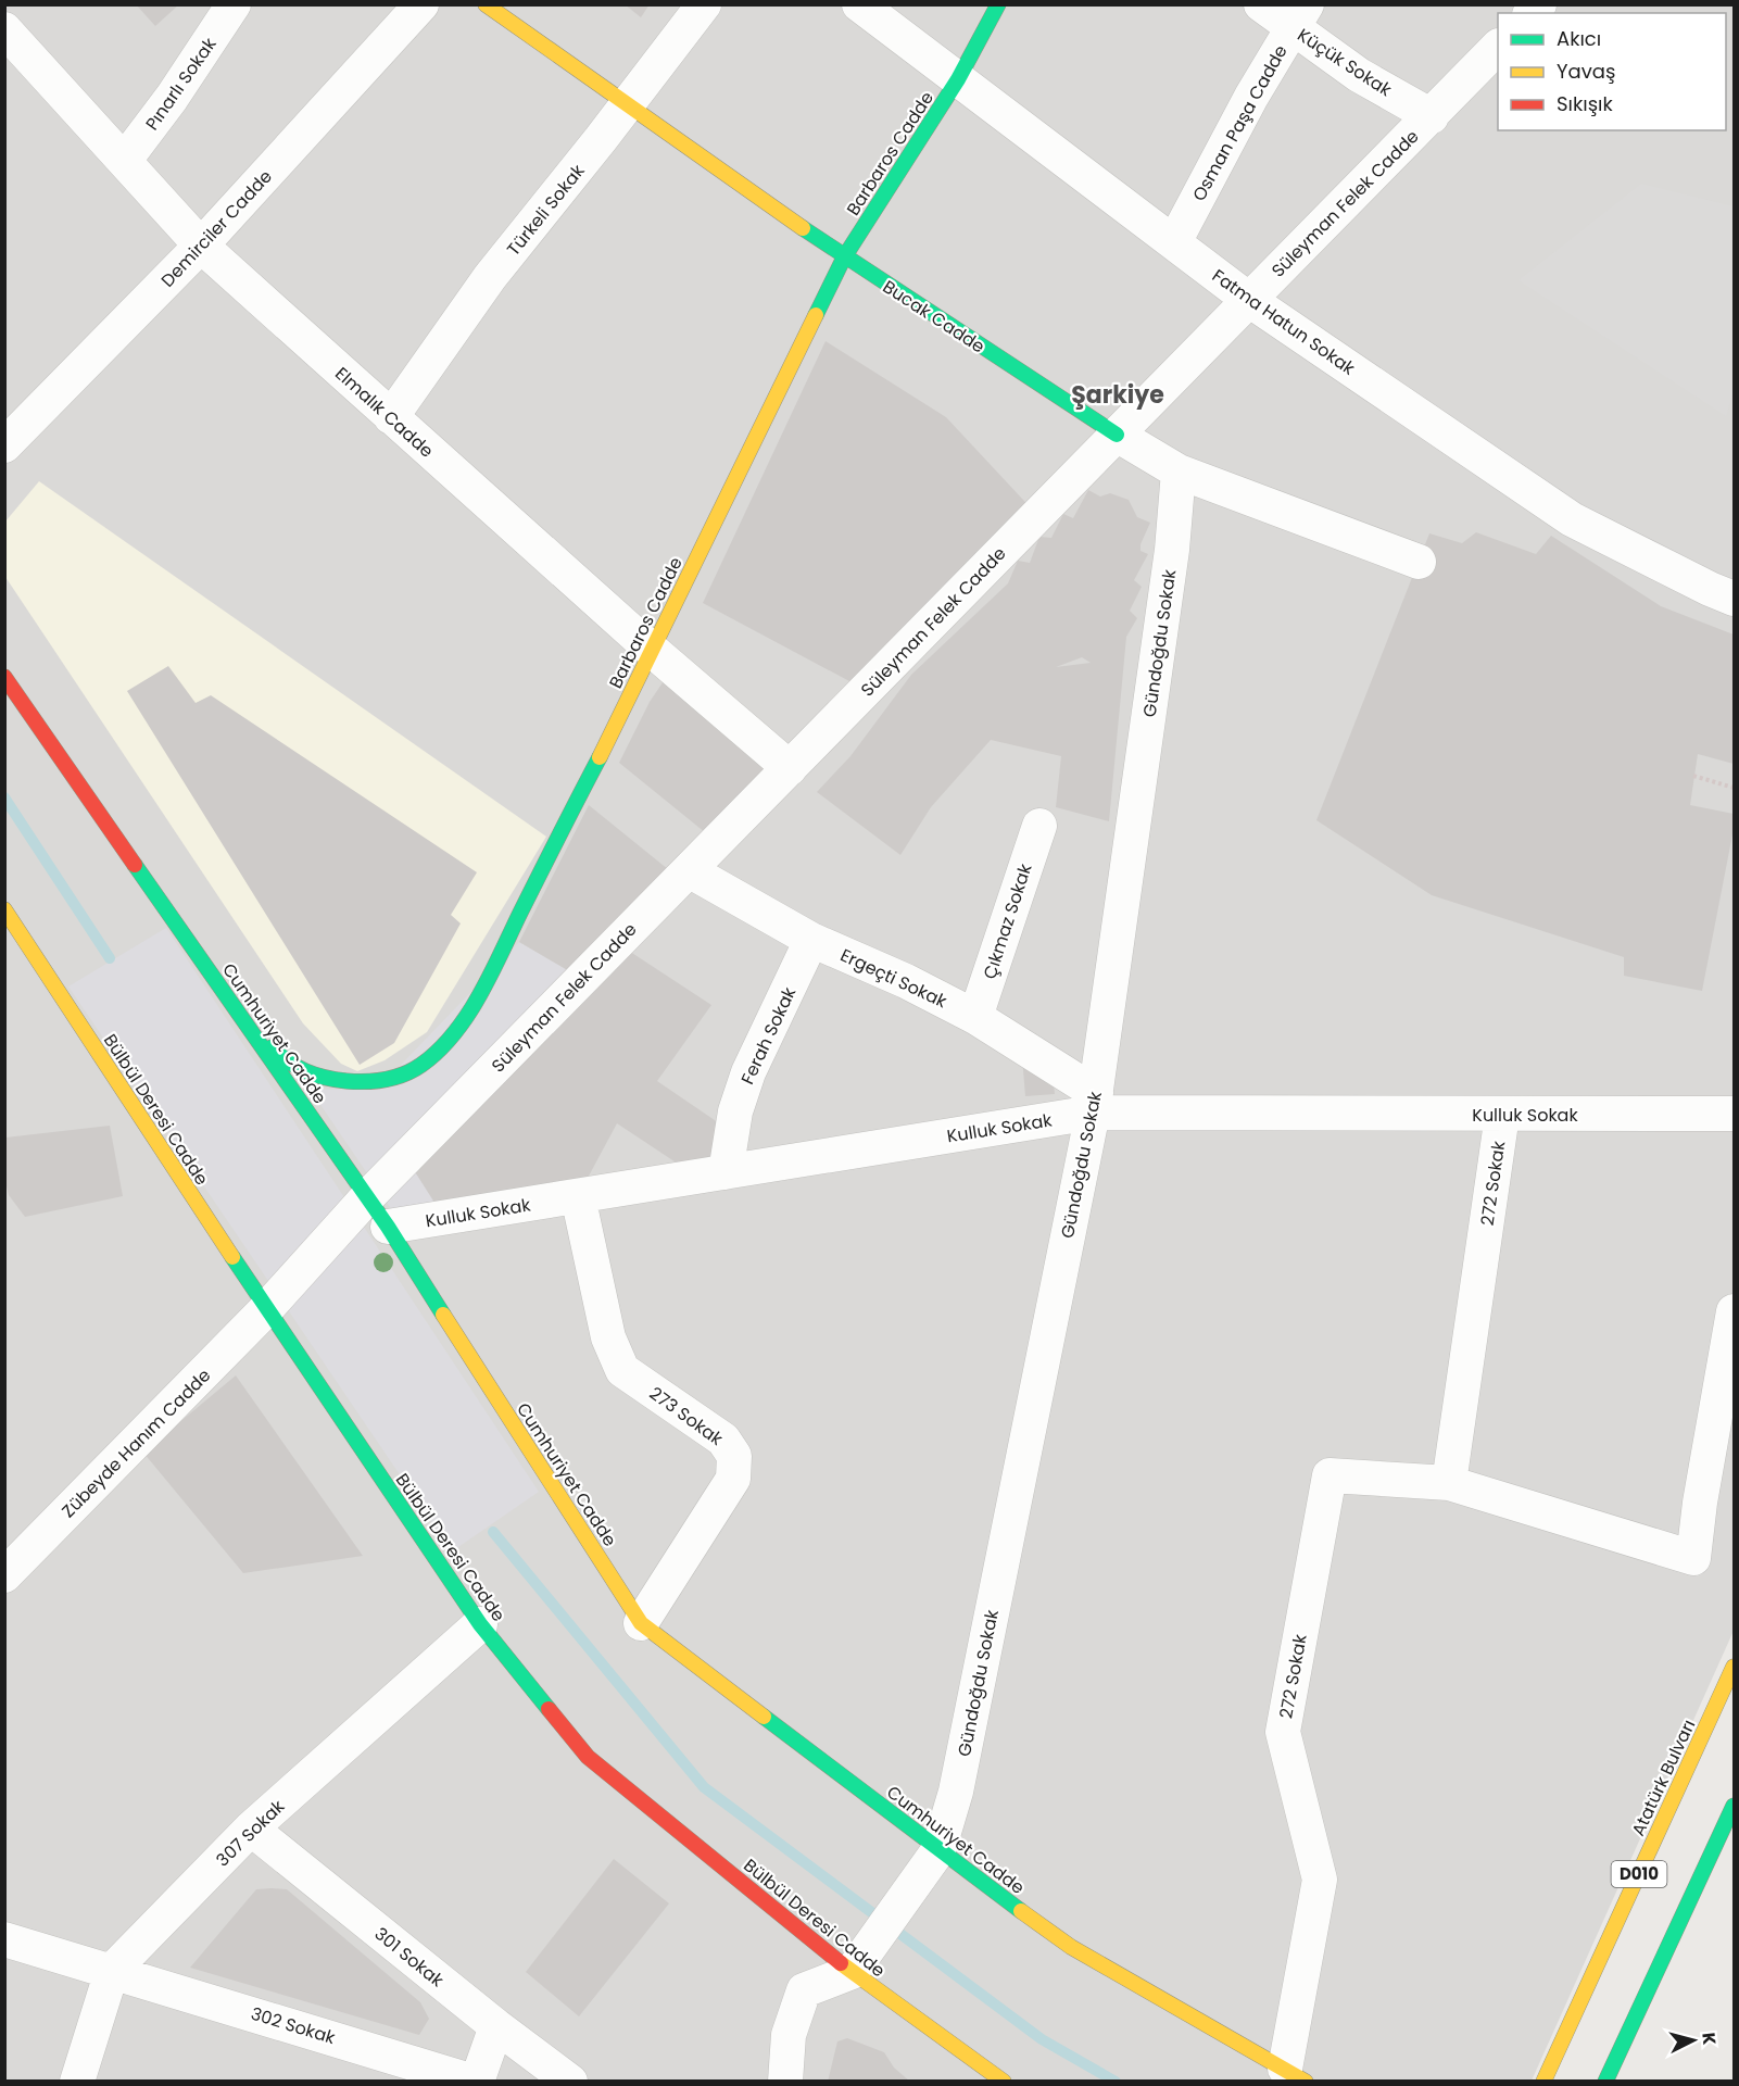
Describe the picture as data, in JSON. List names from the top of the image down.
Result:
{
  "streets": {
    "main road": [
      "Barbaros Cadde",
      "Bucak Cadde",
      "Cumhuriyet Cadde",
      "Bülbül Deresi Cadde",
      "Atatürk Bulvarı",
      "D010"
    ],
    "street": [
      "Küçük Sokak",
      "Pınarlı Sokak",
      "Osman Paşa Cadde",
      "Süleyman Felek Cadde",
      "Türkeli Sokak",
      "Demirciler Cadde",
      "Fatma Hatun Sokak",
      "Elmalık Cadde",
      "Gündoğdu Sokak",
      "Çıkmaz Sokak",
      "Ergeçti Sokak",
      "Ferah Sokak",
      "Kulluk Sokak",
      "272 Sokak",
      "273 Sokak",
      "Zübeyde Hanım Cadde",
      "307 Sokak",
      "301 Sokak",
      "302 Sokak"
    ]
  },
  "crossings": [
    ["Küçük Sokak", "Osman Paşa Cadde"],
    ["Küçük Sokak", "Süleyman Felek Cadde"],
    ["Pınarlı Sokak", "Elmalık Cadde"],
    ["Osman Paşa Cadde", "Fatma Hatun Sokak"],
    ["Barbaros Cadde", "Bucak Cadde"],
    ["Barbaros Cadde", "Fatma Hatun Sokak"],
    ["Barbaros Cadde", "Elmalık Cadde"],
    ["Barbaros Cadde", "Cumhuriyet Cadde"],
    ["Süleyman Felek Cadde", "Bucak Cadde"],
    ["Süleyman Felek Cadde", "Fatma Hatun Sokak"],
    ["Süleyman Felek Cadde", "Elmalık Cadde"],
    ["Süleyman Felek Cadde", "Ergeçti Sokak"],
    ["Süleyman Felek Cadde", "Cumhuriyet Cadde"],
    ["Süleyman Felek Cadde", "Bülbül Deresi Cadde"],
    ["Süleyman Felek Cadde", "Zübeyde Hanım Cadde"],
    ["Türkeli Sokak", "Bucak Cadde"],
    ["Türkeli Sokak", "Elmalık Cadde"],
    ["Demirciler Cadde", "Elmalık Cadde"],
    ["Bucak Cadde", "Gündoğdu Sokak"],
    ["Gündoğdu Sokak", "Ergeçti Sokak"],
    ["Gündoğdu Sokak", "Cumhuriyet Cadde"],
    ["Gündoğdu Sokak", "Bülbül Deresi Cadde"],
    ["Gündoğdu Sokak", "Kulluk Sokak"],
    ["Çıkmaz Sokak", "Ergeçti Sokak"],
    ["Ergeçti Sokak", "Ferah Sokak"],
    ["Ergeçti Sokak", "Kulluk Sokak"],
    ["Cumhuriyet Cadde", "Kulluk Sokak"],
    ["Cumhuriyet Cadde", "272 Sokak"],
    ["Cumhuriyet Cadde", "273 Sokak"],
    ["Ferah Sokak", "Kulluk Sokak"],
    ["Bülbül Deresi Cadde", "Zübeyde Hanım Cadde"],
    ["Bülbül Deresi Cadde", "307 Sokak"],
    ["Kulluk Sokak", "272 Sokak"],
    ["Kulluk Sokak", "273 Sokak"],
    ["307 Sokak", "301 Sokak"],
    ["307 Sokak", "302 Sokak"]
  ],
  "districts": ["Şarkiye"],
  "legend": ["Akıcı", "Yavaş", "Sıkışık"],
  "north": "right"
}
